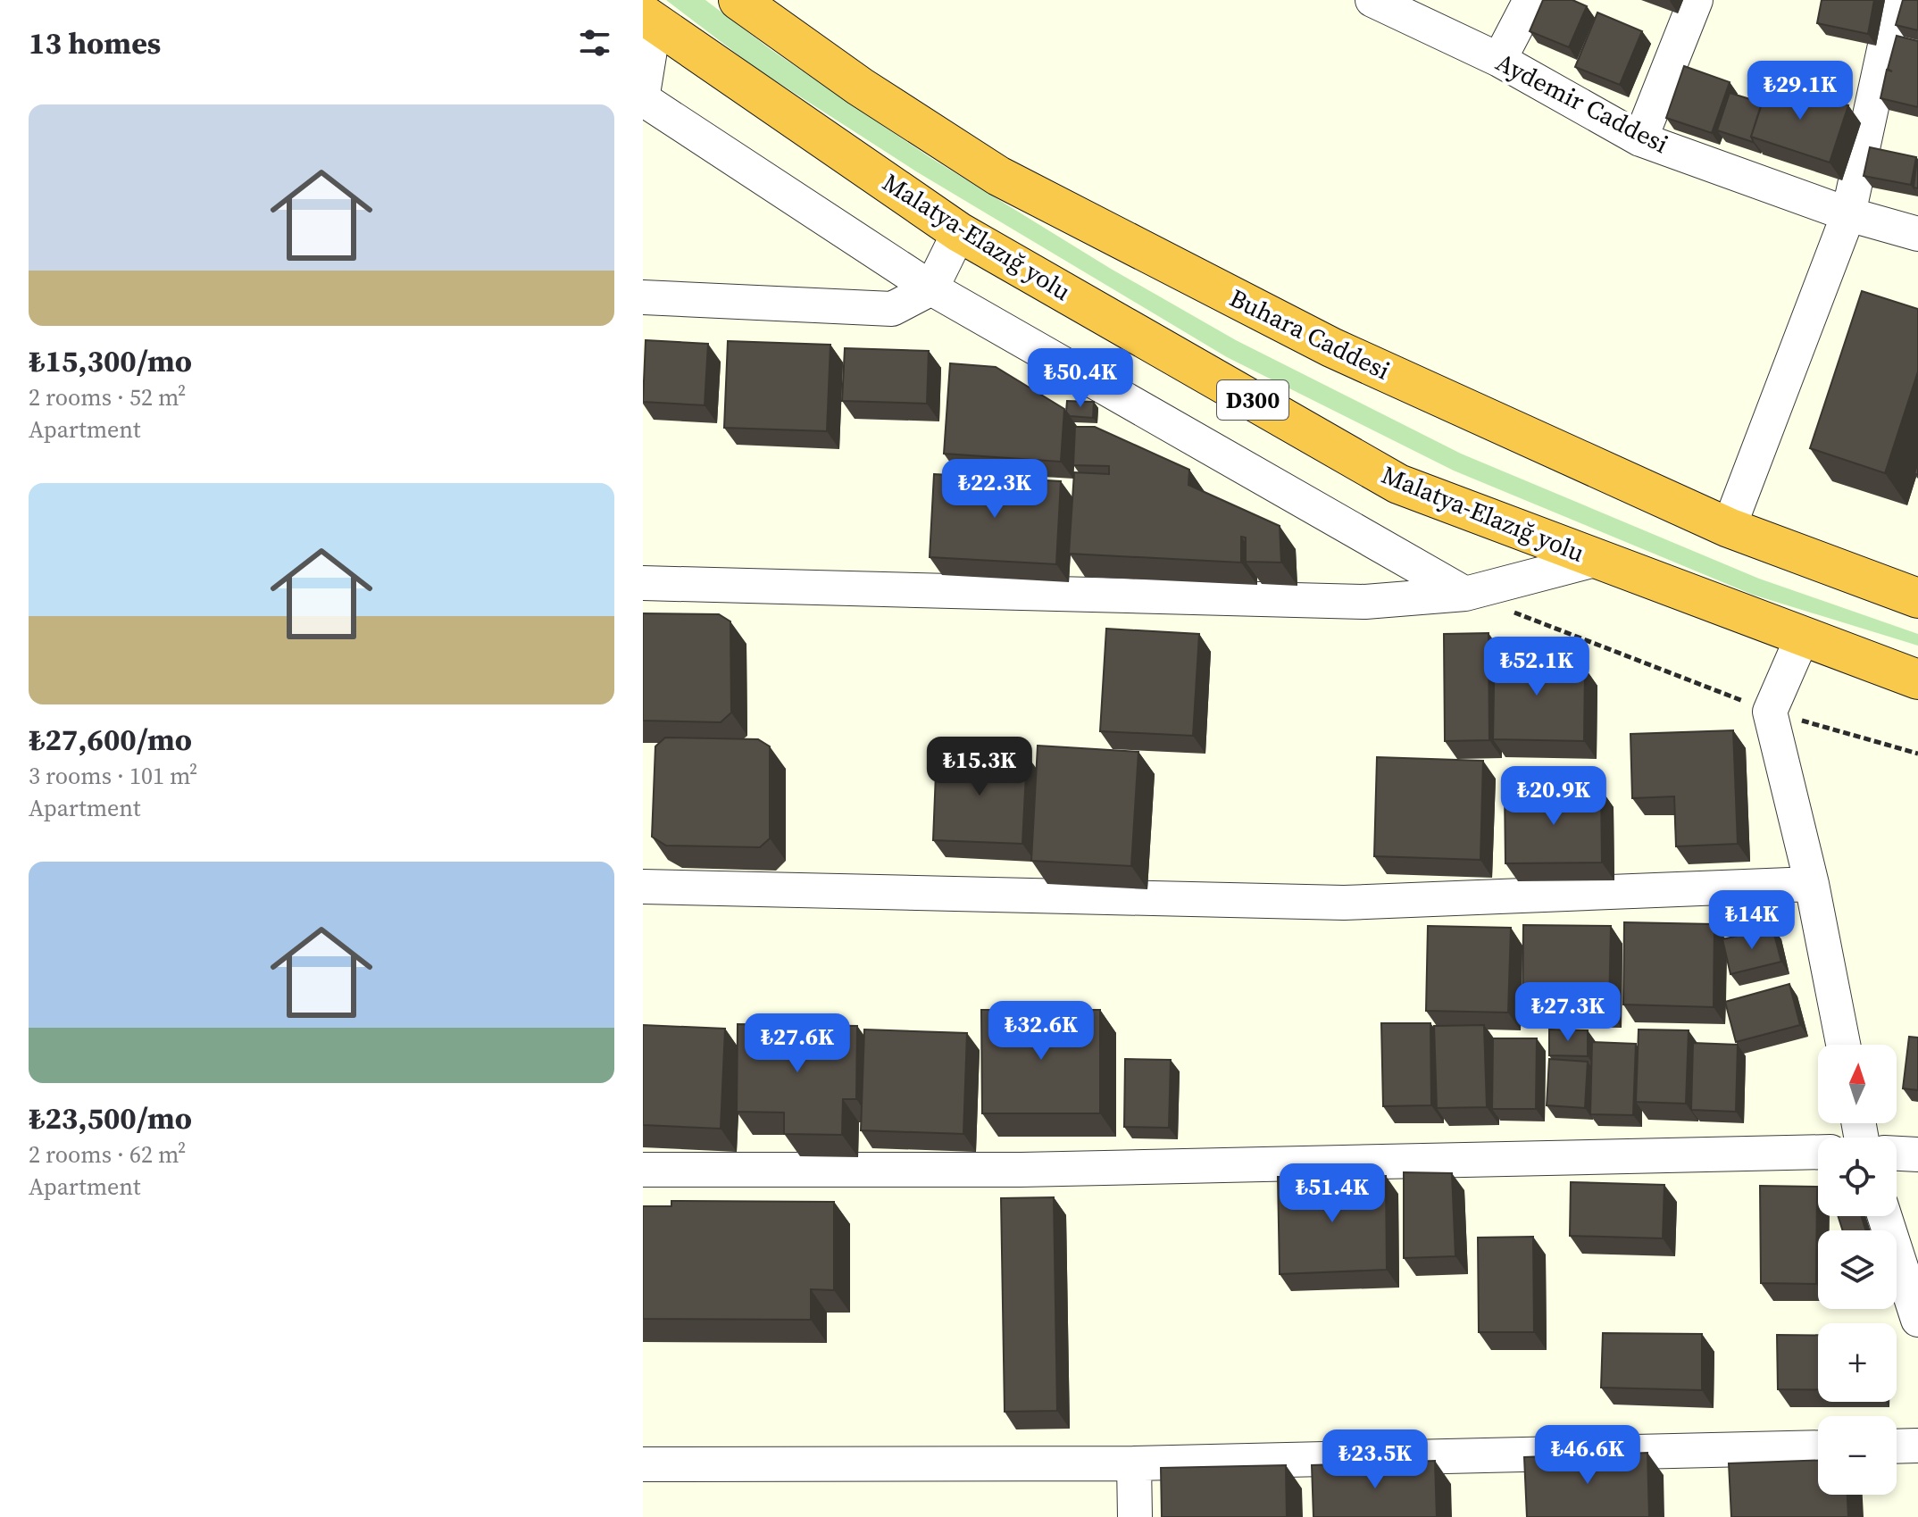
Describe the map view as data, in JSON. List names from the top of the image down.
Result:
{
  "streets": {
    "highway": ["Malatya-Elazığ yolu", "Buhara Caddesi", "D300"],
    "street": ["Aydemir Caddesi"]
  },
  "north": "top",
  "page": {
    "heading": "13 homes",
    "price": [
      "₺29.1K",
      "₺50.4K",
      "₺22.3K",
      "₺52.1K",
      "₺15.3K",
      "₺20.9K",
      "₺14K",
      "₺27.3K",
      "₺32.6K",
      "₺27.6K",
      "₺51.4K",
      "₺46.6K",
      "₺23.5K"
    ],
    "list": [
      {
        "name": "₺15,300/mo",
        "note": "2 rooms · 52 m² · Apartment"
      },
      {
        "name": "₺27,600/mo",
        "note": "3 rooms · 101 m² · Apartment"
      },
      {
        "name": "₺23,500/mo",
        "note": "2 rooms · 62 m² · Apartment"
      }
    ],
    "map_buttons": ["+", "−"]
  }
}
